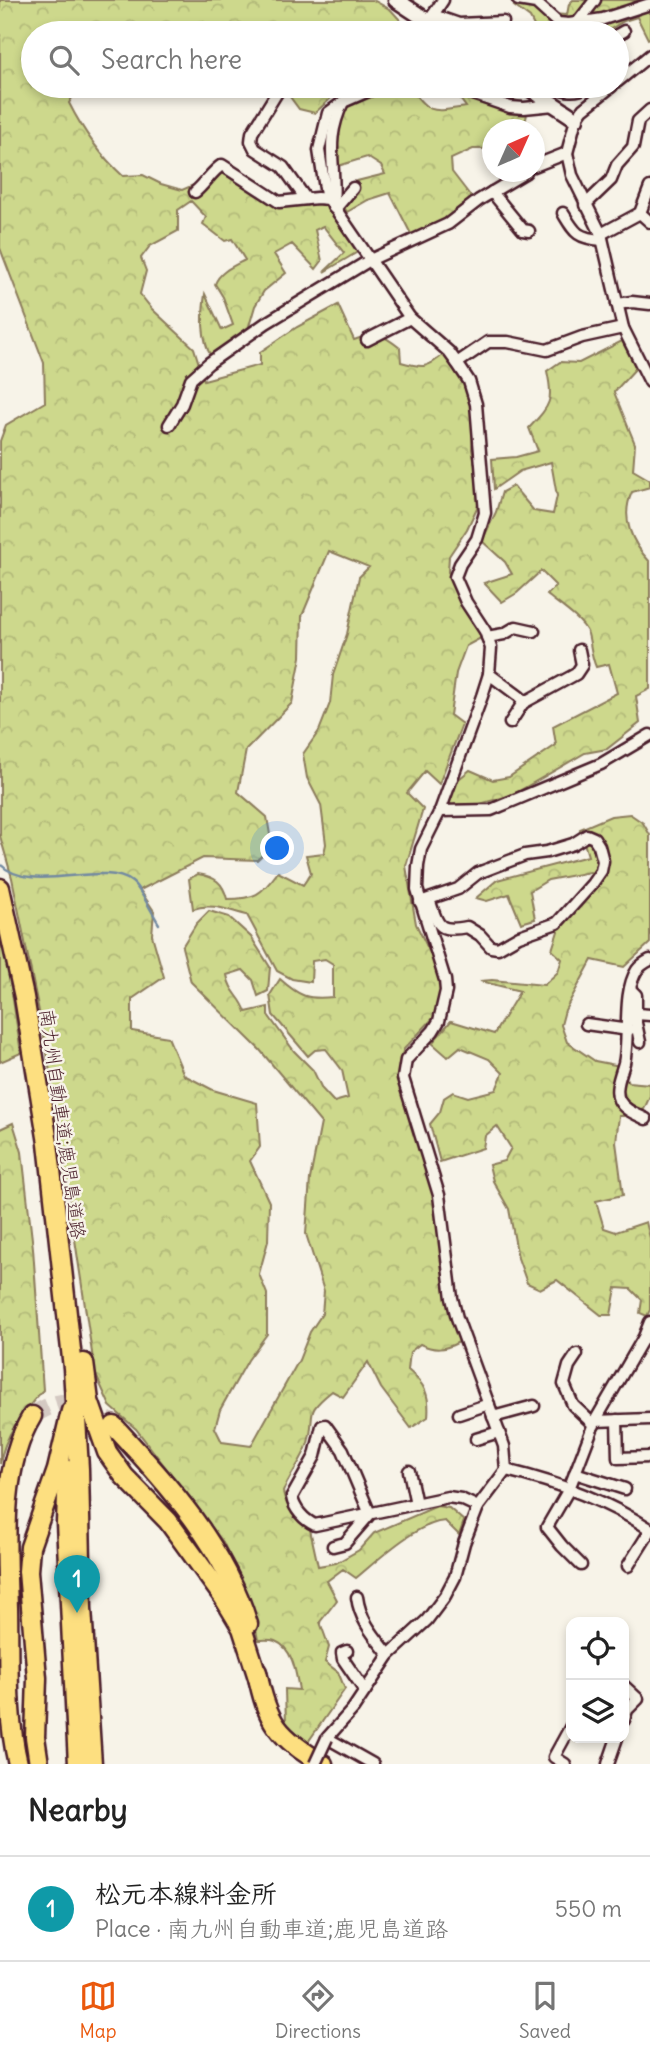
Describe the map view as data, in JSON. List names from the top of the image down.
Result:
{
  "streets": {
    "highway": ["南九州自動車道;鹿児島道路"]
  },
  "north": "top right",
  "page": {
    "search": "Search here",
    "pins": "1",
    "heading": "Nearby",
    "list": [
      {
        "mark": "1",
        "name": "松元本線料金所",
        "note": "Place · 南九州自動車道;鹿児島道路",
        "value": "550 m"
      }
    ],
    "nav": ["Map", "Directions", "Saved"]
  }
}
